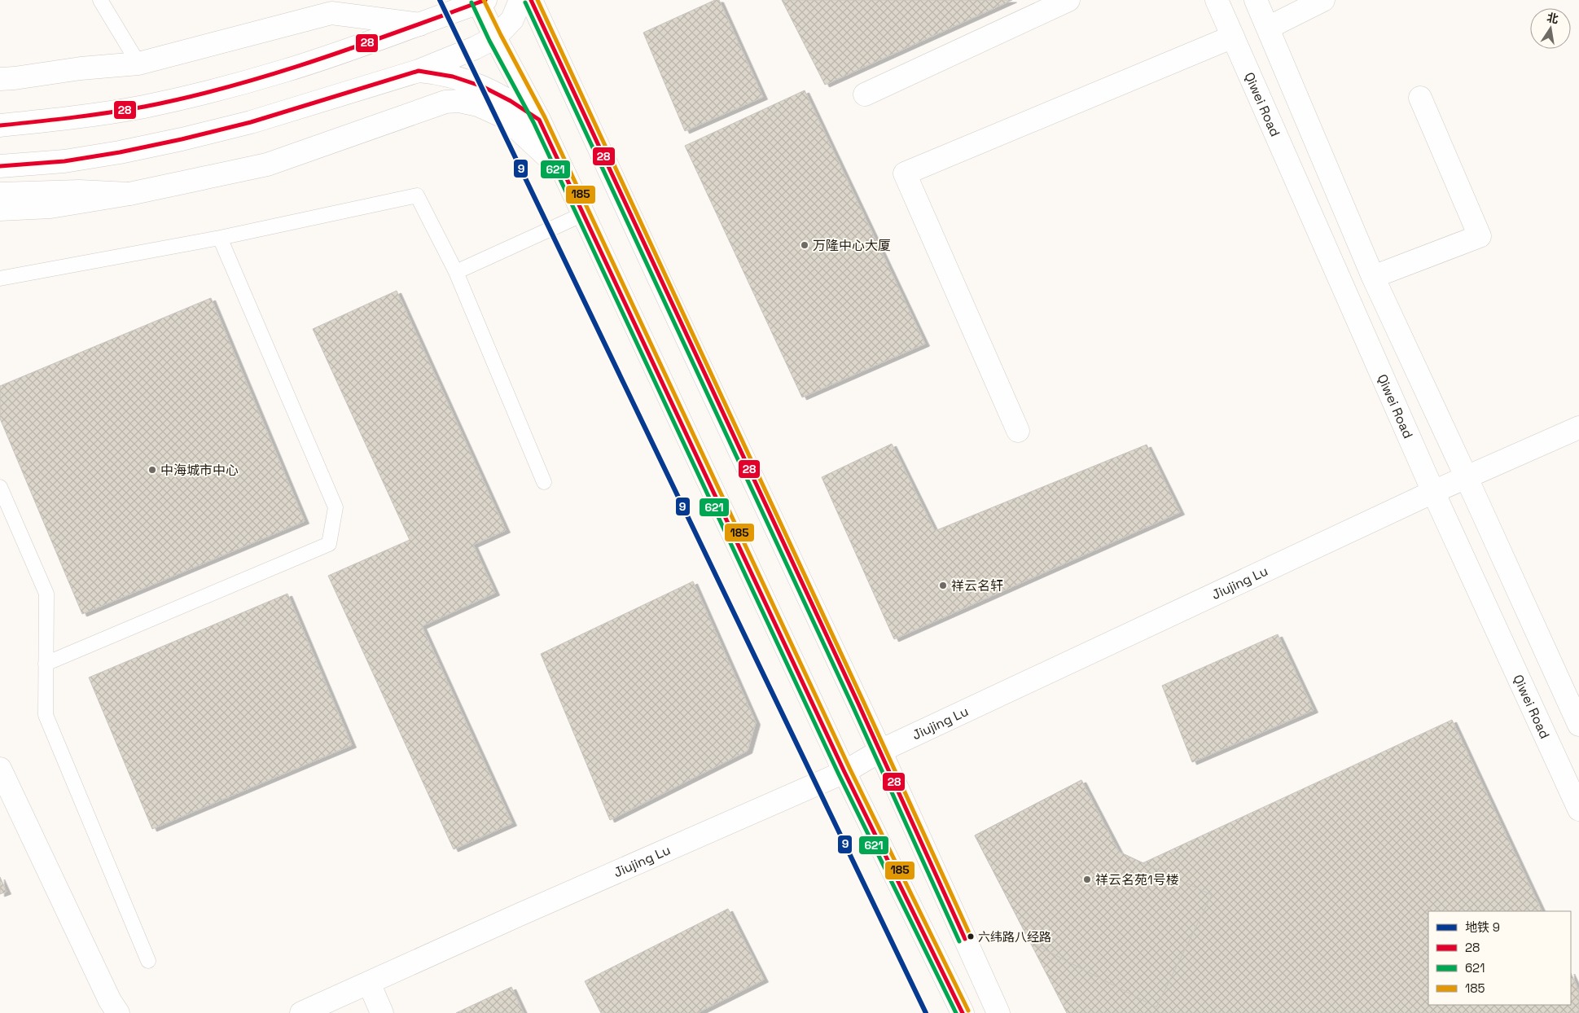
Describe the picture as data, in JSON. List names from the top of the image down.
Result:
{
  "streets": {
    "street": ["Qiwei Road", "Jiujing Lu"]
  },
  "crossings": [
    ["Qiwei Road", "Jiujing Lu"]
  ],
  "places": [
    "万隆中心大厦",
    "中海城市中心",
    "祥云名轩",
    "祥云名苑1号楼",
    "六纬路八经路"
  ],
  "lines": [
    "metro line 9",
    "transit line 28",
    "transit line 185",
    "transit line 621"
  ],
  "legend": [
    "地铁 9",
    "28",
    "621",
    "185"
  ],
  "north": "top"
}
